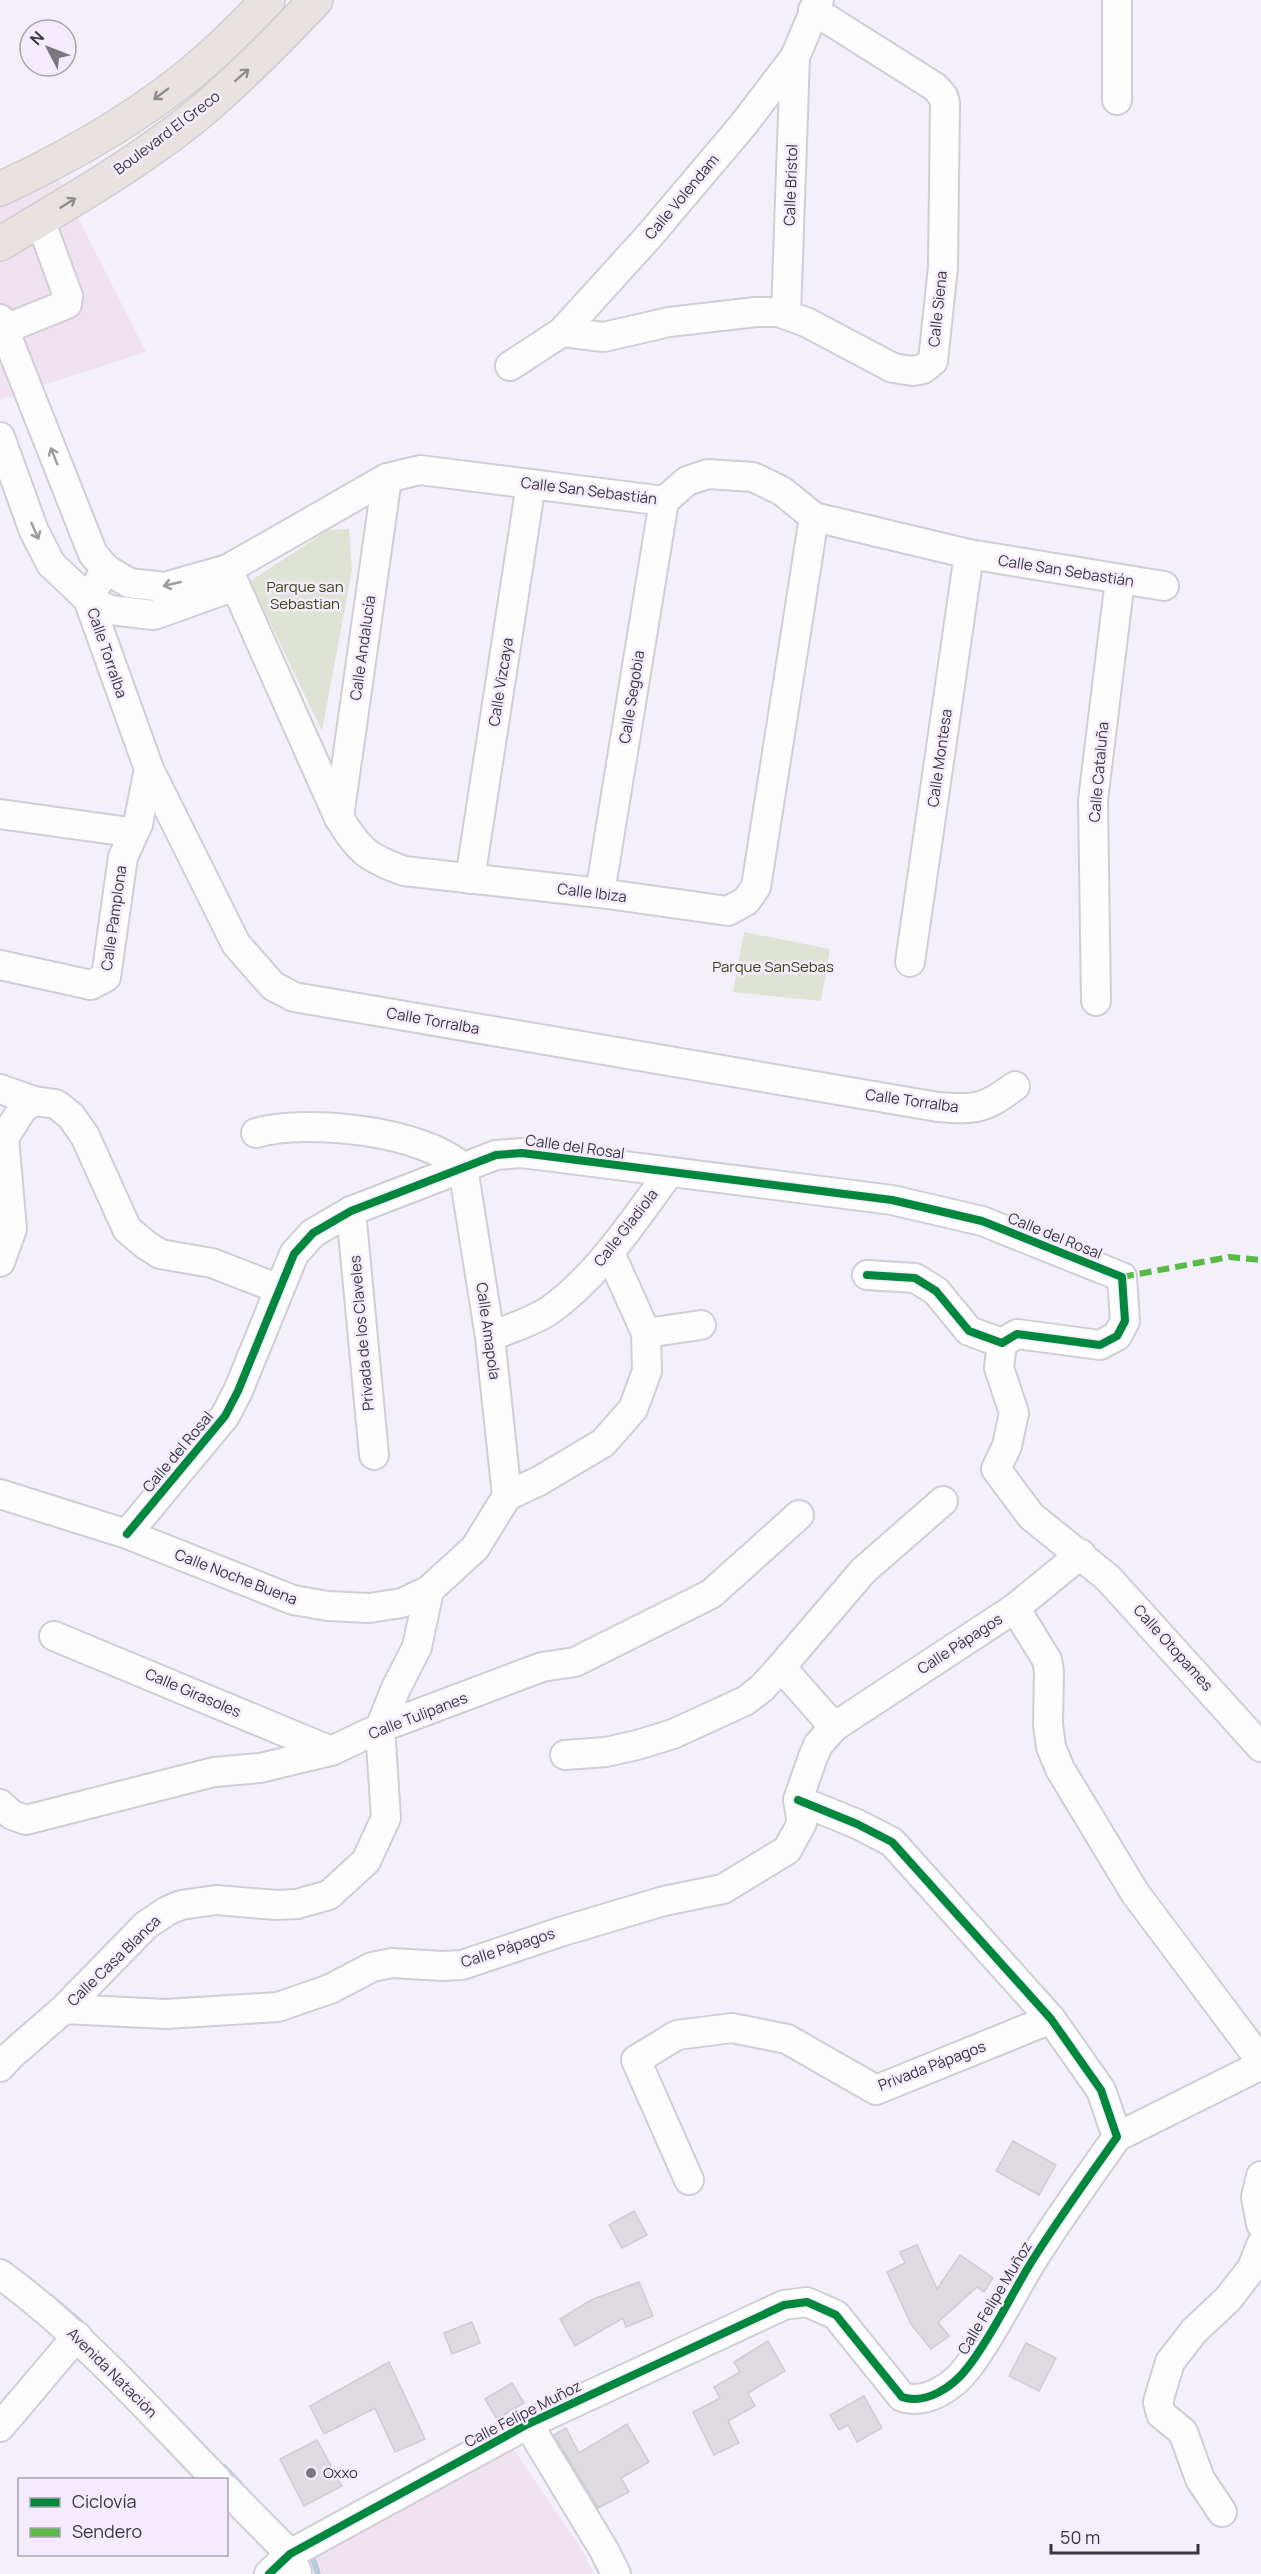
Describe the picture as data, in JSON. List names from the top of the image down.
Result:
{
  "streets": {
    "main road": ["Boulevard El Greco"],
    "street": [
      "Calle Bristol",
      "Calle Volendam",
      "Calle Siena",
      "Calle San Sebastián",
      "Calle Andalucía",
      "Calle Torralba",
      "Calle Vizcaya",
      "Calle Segobia",
      "Calle Montesa",
      "Calle Cataluña",
      "Calle Ibiza",
      "Calle Pamplona",
      "Calle del Rosal",
      "Calle Gladiola",
      "Calle Amapola",
      "Privada de los Claveles",
      "Calle Noche Buena",
      "Calle Pápagos",
      "Calle Otopames",
      "Calle Girasoles",
      "Calle Tulipanes",
      "Calle Casa Blanca",
      "Privada Pápagos",
      "Calle Felipe Muñoz",
      "Avenida Natación"
    ]
  },
  "crossings": [
    ["Calle Bristol", "Calle Volendam"],
    ["Calle Bristol", "Calle Siena"],
    ["Calle Volendam", "Calle Siena"],
    ["Calle San Sebastián", "Calle Andalucía"],
    ["Calle San Sebastián", "Calle Torralba"],
    ["Calle San Sebastián", "Calle Vizcaya"],
    ["Calle San Sebastián", "Calle Segobia"],
    ["Calle San Sebastián", "Calle Montesa"],
    ["Calle San Sebastián", "Calle Cataluña"],
    ["Calle San Sebastián", "Calle Ibiza"],
    ["Calle Andalucía", "Calle Ibiza"],
    ["Calle Torralba", "Calle Ibiza"],
    ["Calle Torralba", "Calle Pamplona"],
    ["Calle Vizcaya", "Calle Ibiza"],
    ["Calle Segobia", "Calle Ibiza"],
    ["Calle del Rosal", "Calle Gladiola"],
    ["Calle del Rosal", "Calle Amapola"],
    ["Calle del Rosal", "Privada de los Claveles"],
    ["Calle del Rosal", "Calle Noche Buena"],
    ["Calle del Rosal", "Calle Otopames"],
    ["Calle Gladiola", "Calle Amapola"],
    ["Calle Amapola", "Calle Noche Buena"],
    ["Calle Noche Buena", "Calle Casa Blanca"],
    ["Calle Pápagos", "Calle Otopames"],
    ["Calle Pápagos", "Calle Casa Blanca"],
    ["Calle Girasoles", "Calle Tulipanes"],
    ["Calle Tulipanes", "Calle Casa Blanca"]
  ],
  "parks": ["Parque san Sebastian", "Parque SanSebas"],
  "places": ["Oxxo"],
  "legend": ["Ciclovía", "Sendero"],
  "scale_bar": "50 m",
  "north": "top left"
}
